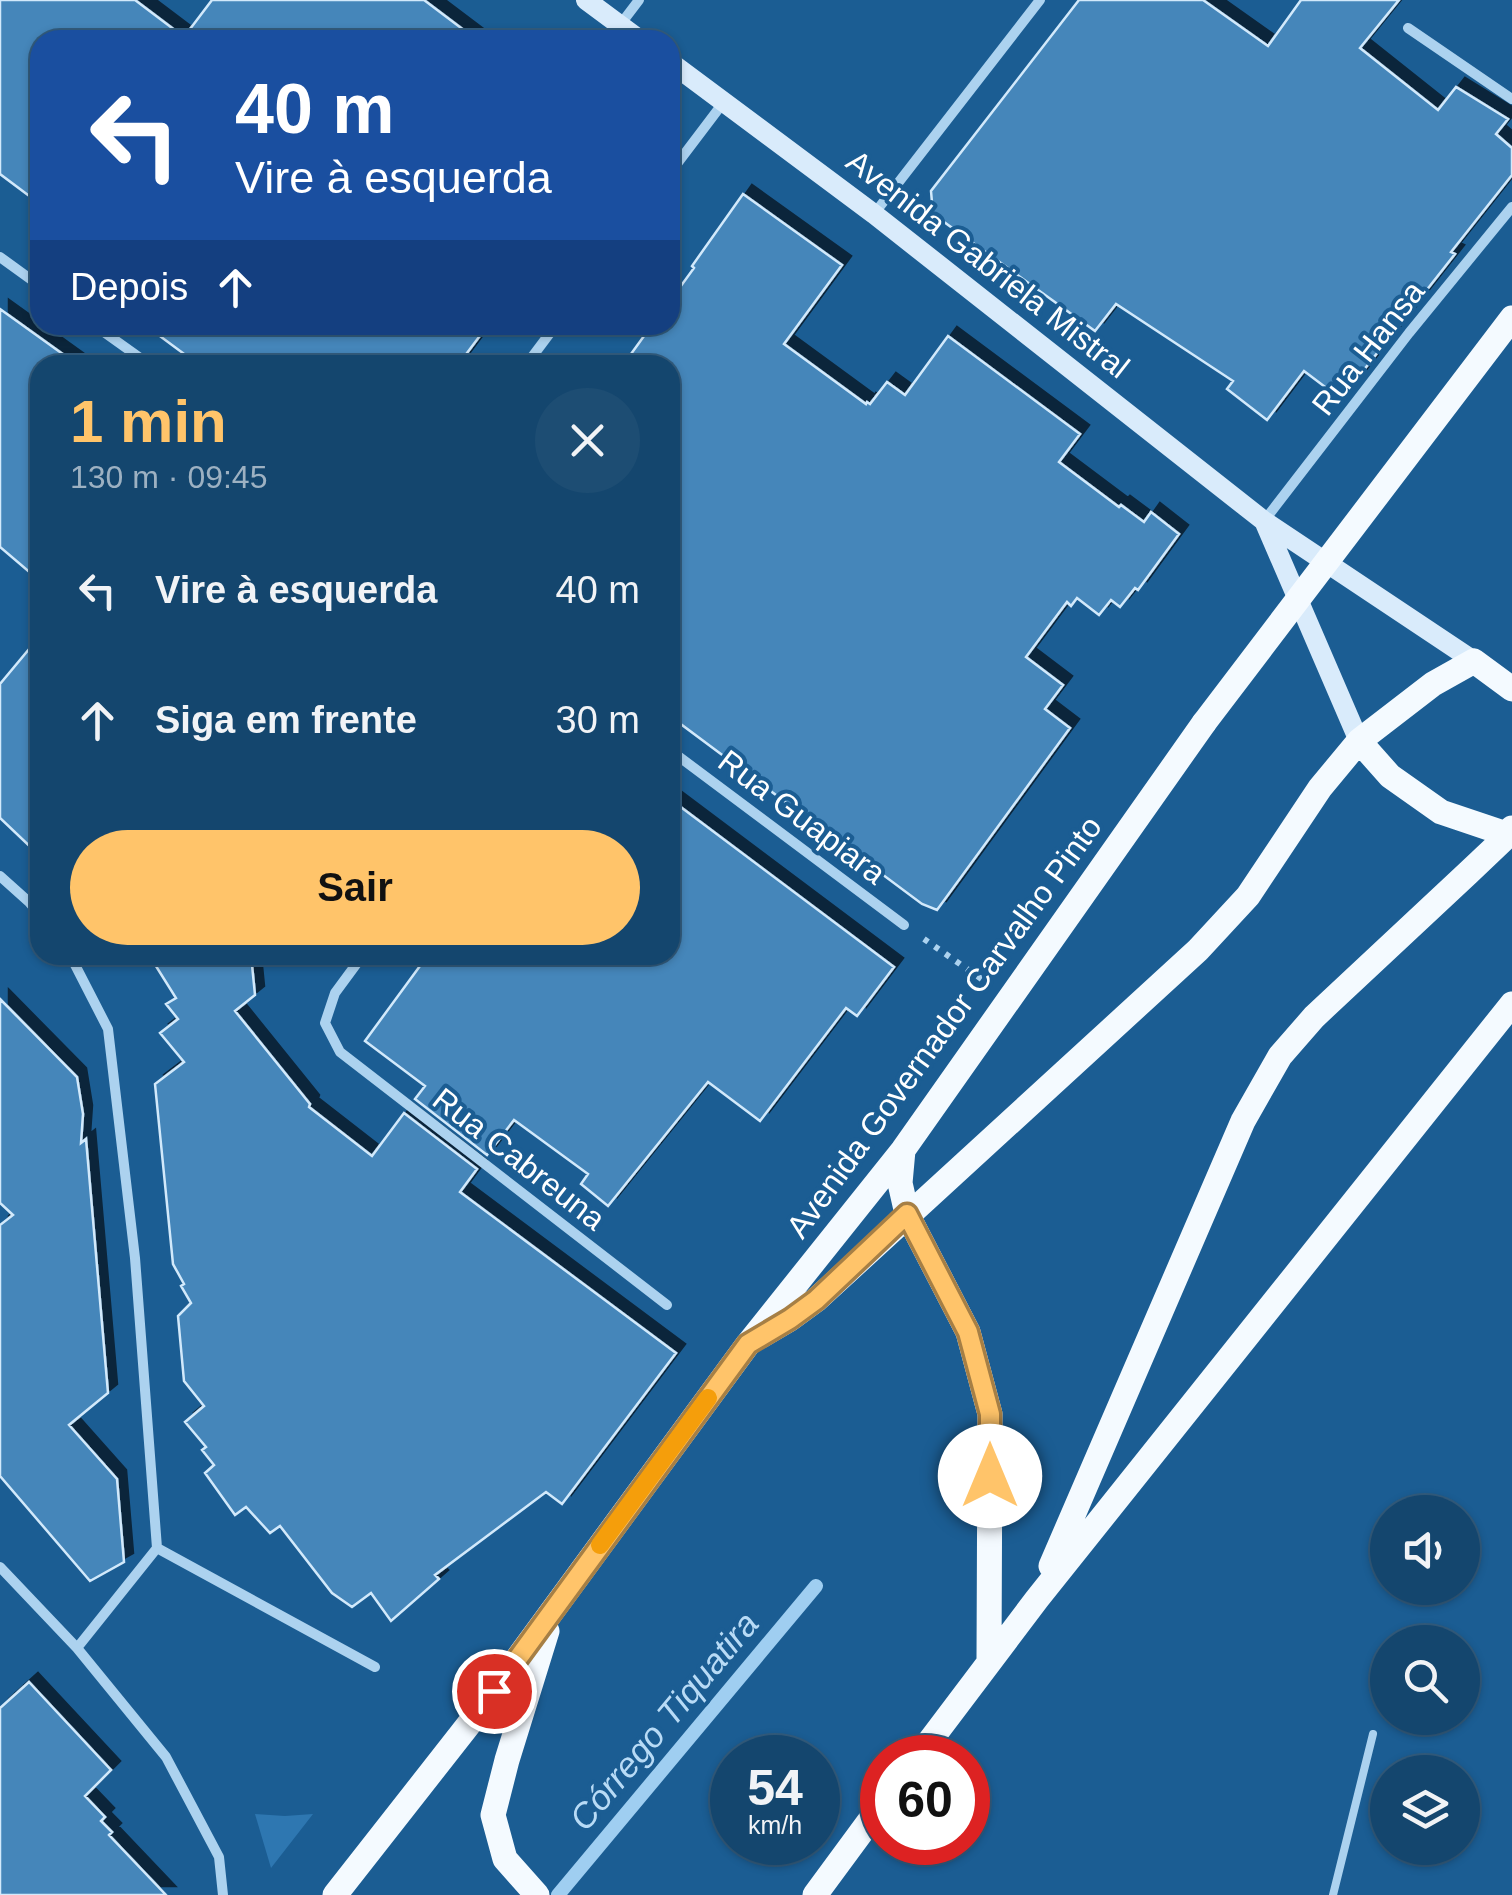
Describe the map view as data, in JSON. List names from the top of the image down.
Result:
{
  "streets": {
    "main road": ["Avenida Gabriela Mistral", "Avenida Governador Carvalho Pinto"],
    "street": ["Rua Hansa", "Rua Guapiara", "Rua Cabreuna"]
  },
  "crossings": [
    ["Avenida Gabriela Mistral", "Rua Hansa"]
  ],
  "water": ["Córrego Tiquatira"],
  "page": {
    "turn": ["40 m", "Vire à esquerda"],
    "then": "Depois",
    "heading": ["1 min", "130 m · 09:45"],
    "list": [
      {
        "name": "Vire à esquerda",
        "value": "40 m"
      },
      {
        "name": "Siga em frente",
        "value": "30 m"
      }
    ],
    "buttons": "Sair",
    "speed": "54 km/h",
    "limit": "60"
  }
}
